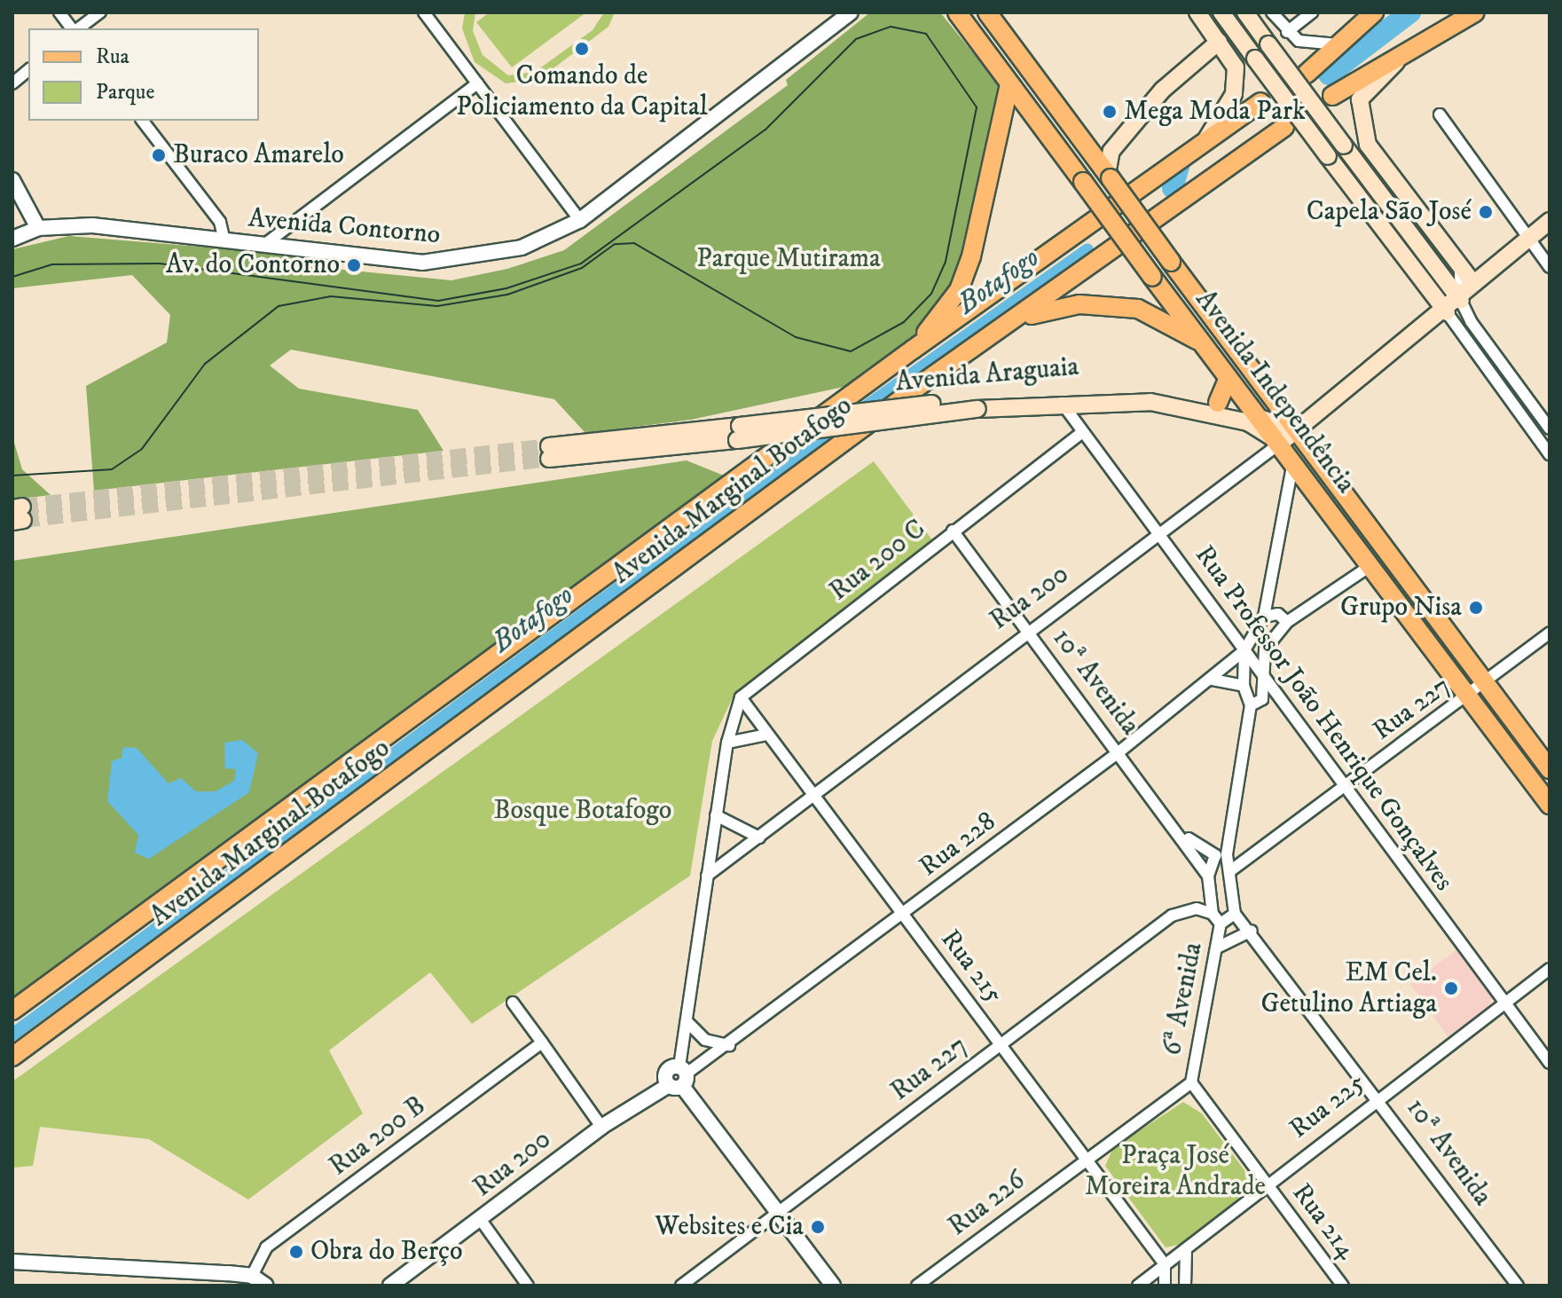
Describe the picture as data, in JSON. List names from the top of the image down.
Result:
{
  "streets": {
    "main road": [
      "Avenida Araguaia",
      "Avenida Independência",
      "Avenida Marginal Botafogo",
      "Rua 200"
    ],
    "street": [
      "Avenida Contorno",
      "Rua 200 C",
      "10ª Avenida",
      "Rua 227",
      "Rua Professor João Henrique Gonçalves",
      "Rua 228",
      "Rua 215",
      "6ª Avenida",
      "Rua 225",
      "Rua 200 B",
      "Rua 226",
      "Rua 214"
    ]
  },
  "crossings": [
    ["Avenida Araguaia", "Avenida Independência"],
    ["Avenida Araguaia", "Rua 200"],
    ["Avenida Araguaia", "Rua Professor João Henrique Gonçalves"],
    ["Avenida Independência", "Rua 200"],
    ["Avenida Independência", "Rua 227"],
    ["Avenida Independência", "6ª Avenida"],
    ["Rua 200 C", "10ª Avenida"],
    ["Rua 200 C", "Rua Professor João Henrique Gonçalves"],
    ["Rua 200 C", "Rua 215"],
    ["Rua 200", "10ª Avenida"],
    ["Rua 200", "Rua Professor João Henrique Gonçalves"],
    ["Rua 200", "Rua 228"],
    ["Rua 200", "Rua 215"],
    ["10ª Avenida", "Rua 228"],
    ["10ª Avenida", "6ª Avenida"],
    ["10ª Avenida", "Rua 225"],
    ["Rua 227", "Rua Professor João Henrique Gonçalves"],
    ["Rua 227", "Rua 215"],
    ["Rua 227", "6ª Avenida"],
    ["Rua Professor João Henrique Gonçalves", "Rua 228"],
    ["Rua Professor João Henrique Gonçalves", "6ª Avenida"],
    ["Rua Professor João Henrique Gonçalves", "Rua 225"],
    ["Rua 228", "Rua 215"],
    ["Rua 228", "6ª Avenida"],
    ["Rua 215", "Rua 225"],
    ["Rua 215", "Rua 226"],
    ["6ª Avenida", "Rua 226"],
    ["6ª Avenida", "Rua 214"],
    ["Rua 225", "Rua 214"],
    ["Rua 226", "Rua 214"]
  ],
  "water": ["Botafogo"],
  "parks": ["Parque Mutirama", "Bosque Botafogo", "Praça José Moreira Andrade"],
  "places": [
    "Comando de Policiamento da Capital",
    "Mega Moda Park",
    "Buraco Amarelo",
    "Capela São José",
    "Av. do Contorno",
    "Grupo Nisa",
    "EM Cel. Getulino Artiaga",
    "Websites e Cia",
    "Obra do Berço"
  ],
  "legend": ["Rua", "Parque"]
}
